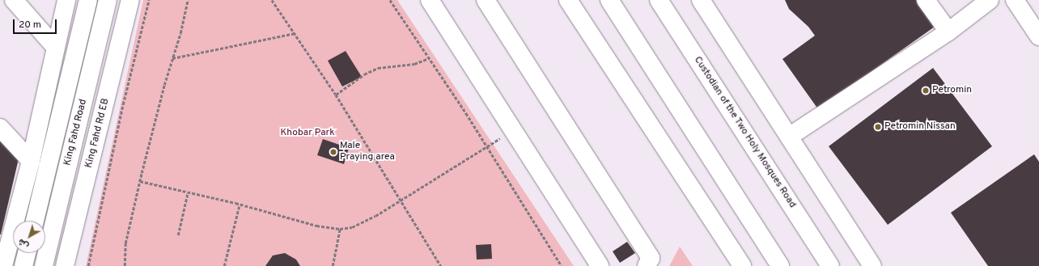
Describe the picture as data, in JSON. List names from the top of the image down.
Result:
{
  "streets": {
    "main road": ["King Fahd Road", "Custodian of the Two Holy Mosques Road", "King Fahd Rd EB"]
  },
  "parks": ["Khobar Park"],
  "places": ["Petromin", "Petromin Nissan", "Male Praying area"],
  "scale_bar": "20 m",
  "north": "bottom left"
}
